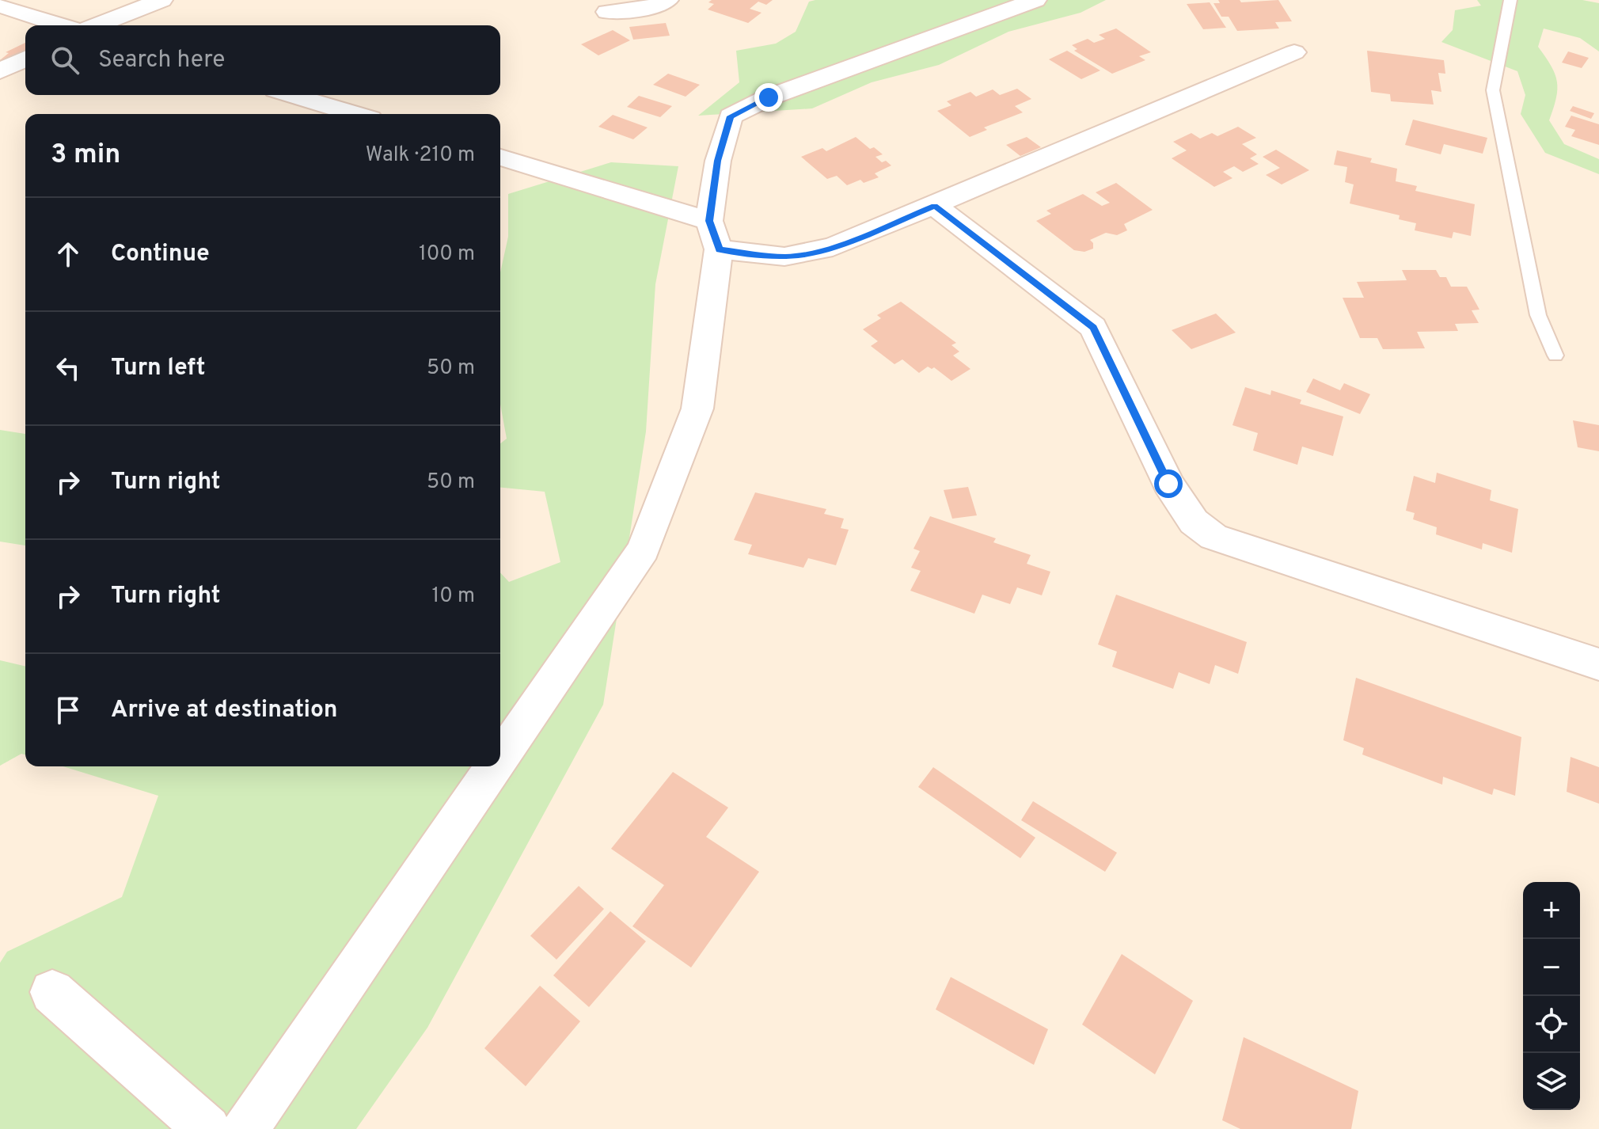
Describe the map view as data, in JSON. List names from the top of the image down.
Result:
{
  "page": {
    "search": "Search here",
    "heading": ["3 min", "Walk · 210 m"],
    "list": [
      ["Continue", "100 m"],
      ["Turn left", "50 m"],
      ["Turn right", "50 m"],
      ["Turn right", "10 m"],
      "Arrive at destination"
    ],
    "map_buttons": ["+", "−"]
  }
}
